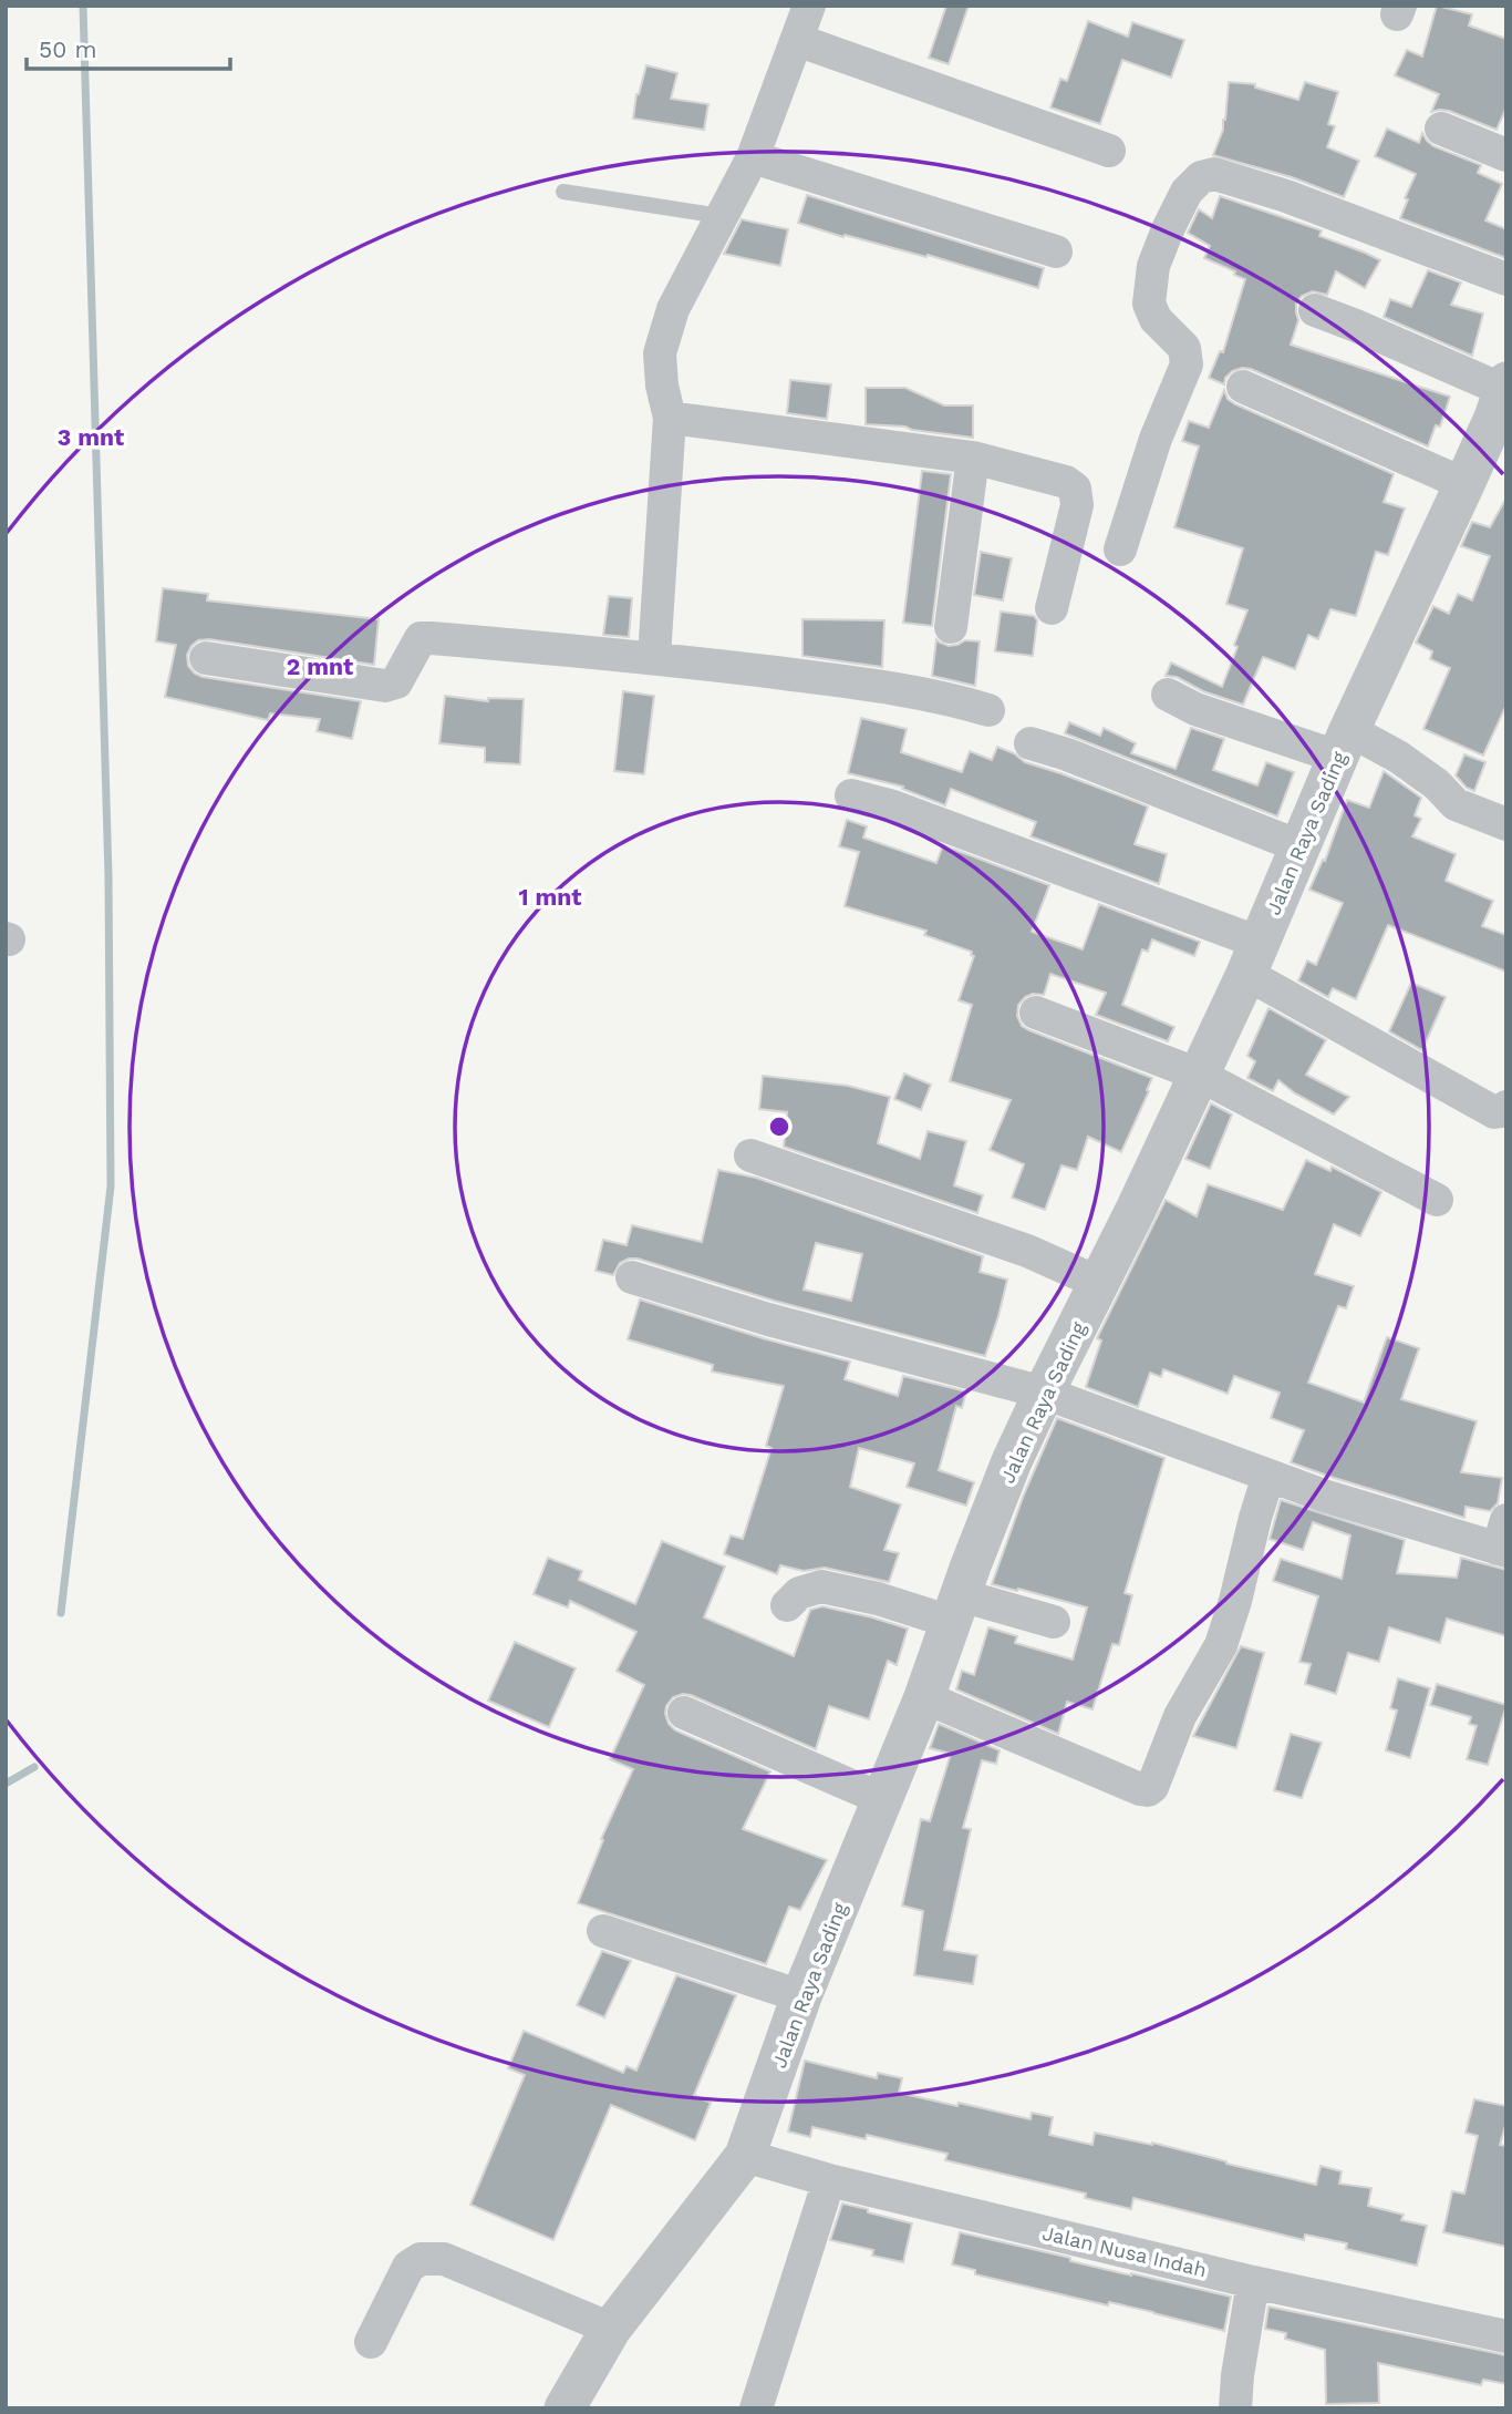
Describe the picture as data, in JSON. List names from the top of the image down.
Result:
{
  "streets": {
    "street": ["Jalan Raya Sading", "Jalan Nusa Indah"]
  },
  "crossings": [
    ["Jalan Raya Sading", "Jalan Nusa Indah"]
  ],
  "scale_bar": "50 m",
  "rings": ["3 mnt", "2 mnt", "1 mnt"]
}
